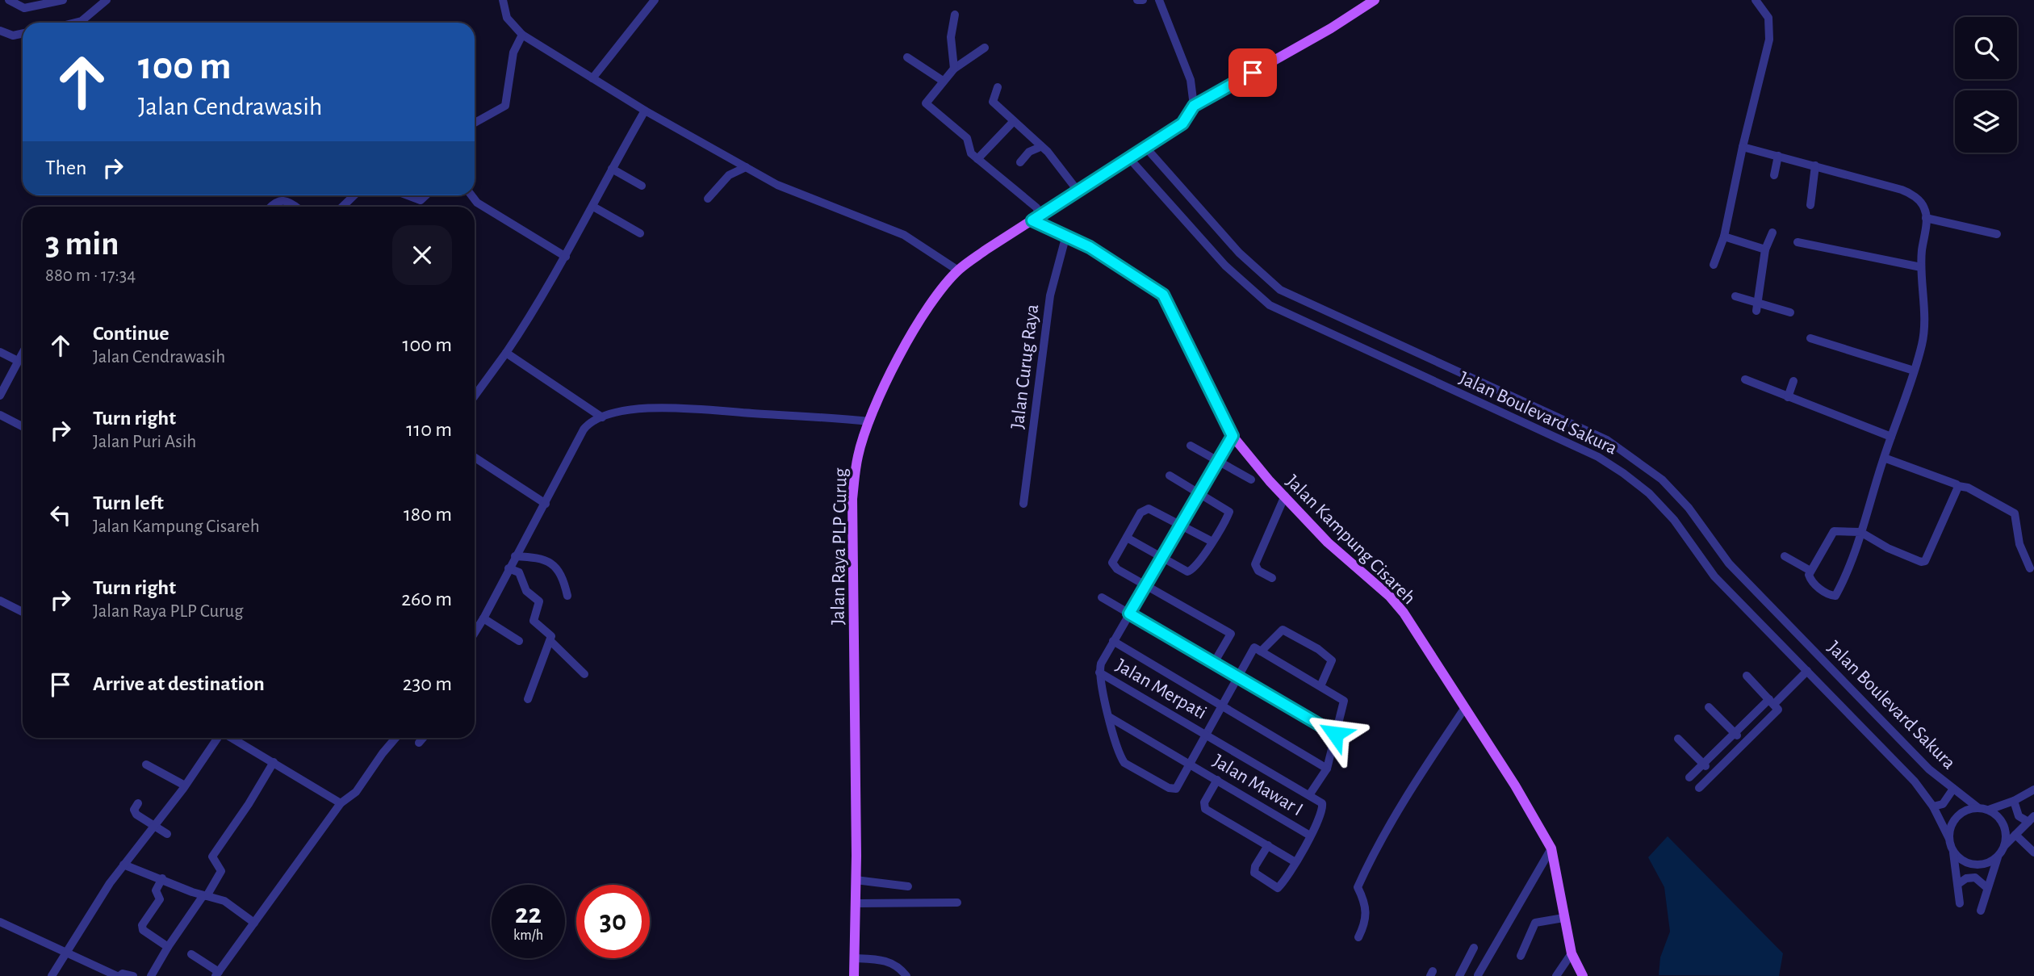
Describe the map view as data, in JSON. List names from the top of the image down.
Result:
{
  "streets": {
    "main road": ["Jalan Kampung Cisareh", "Jalan Raya PLP Curug"],
    "street": [
      "Jalan Curug Raya",
      "Jalan Boulevard Sakura",
      "Jalan Merpati",
      "Jalan Mawar I"
    ]
  },
  "crossings": [
    ["Jalan Curug Raya", "Jalan Kampung Cisareh"],
    ["Jalan Boulevard Sakura", "Jalan Raya PLP Curug"],
    ["Jalan Kampung Cisareh", "Jalan Raya PLP Curug"]
  ],
  "page": {
    "turn": ["100 m", "Jalan Cendrawasih"],
    "then": "Then",
    "heading": ["3 min", "880 m · 17:34"],
    "list": [
      {
        "name": "Continue",
        "note": "Jalan Cendrawasih",
        "value": "100 m"
      },
      {
        "name": "Turn right",
        "note": "Jalan Puri Asih",
        "value": "110 m"
      },
      {
        "name": "Turn left",
        "note": "Jalan Kampung Cisareh",
        "value": "180 m"
      },
      {
        "name": "Turn right",
        "note": "Jalan Raya PLP Curug",
        "value": "260 m"
      },
      {
        "name": "Arrive at destination",
        "value": "230 m"
      }
    ],
    "speed": "22 km/h",
    "limit": "30"
  }
}
